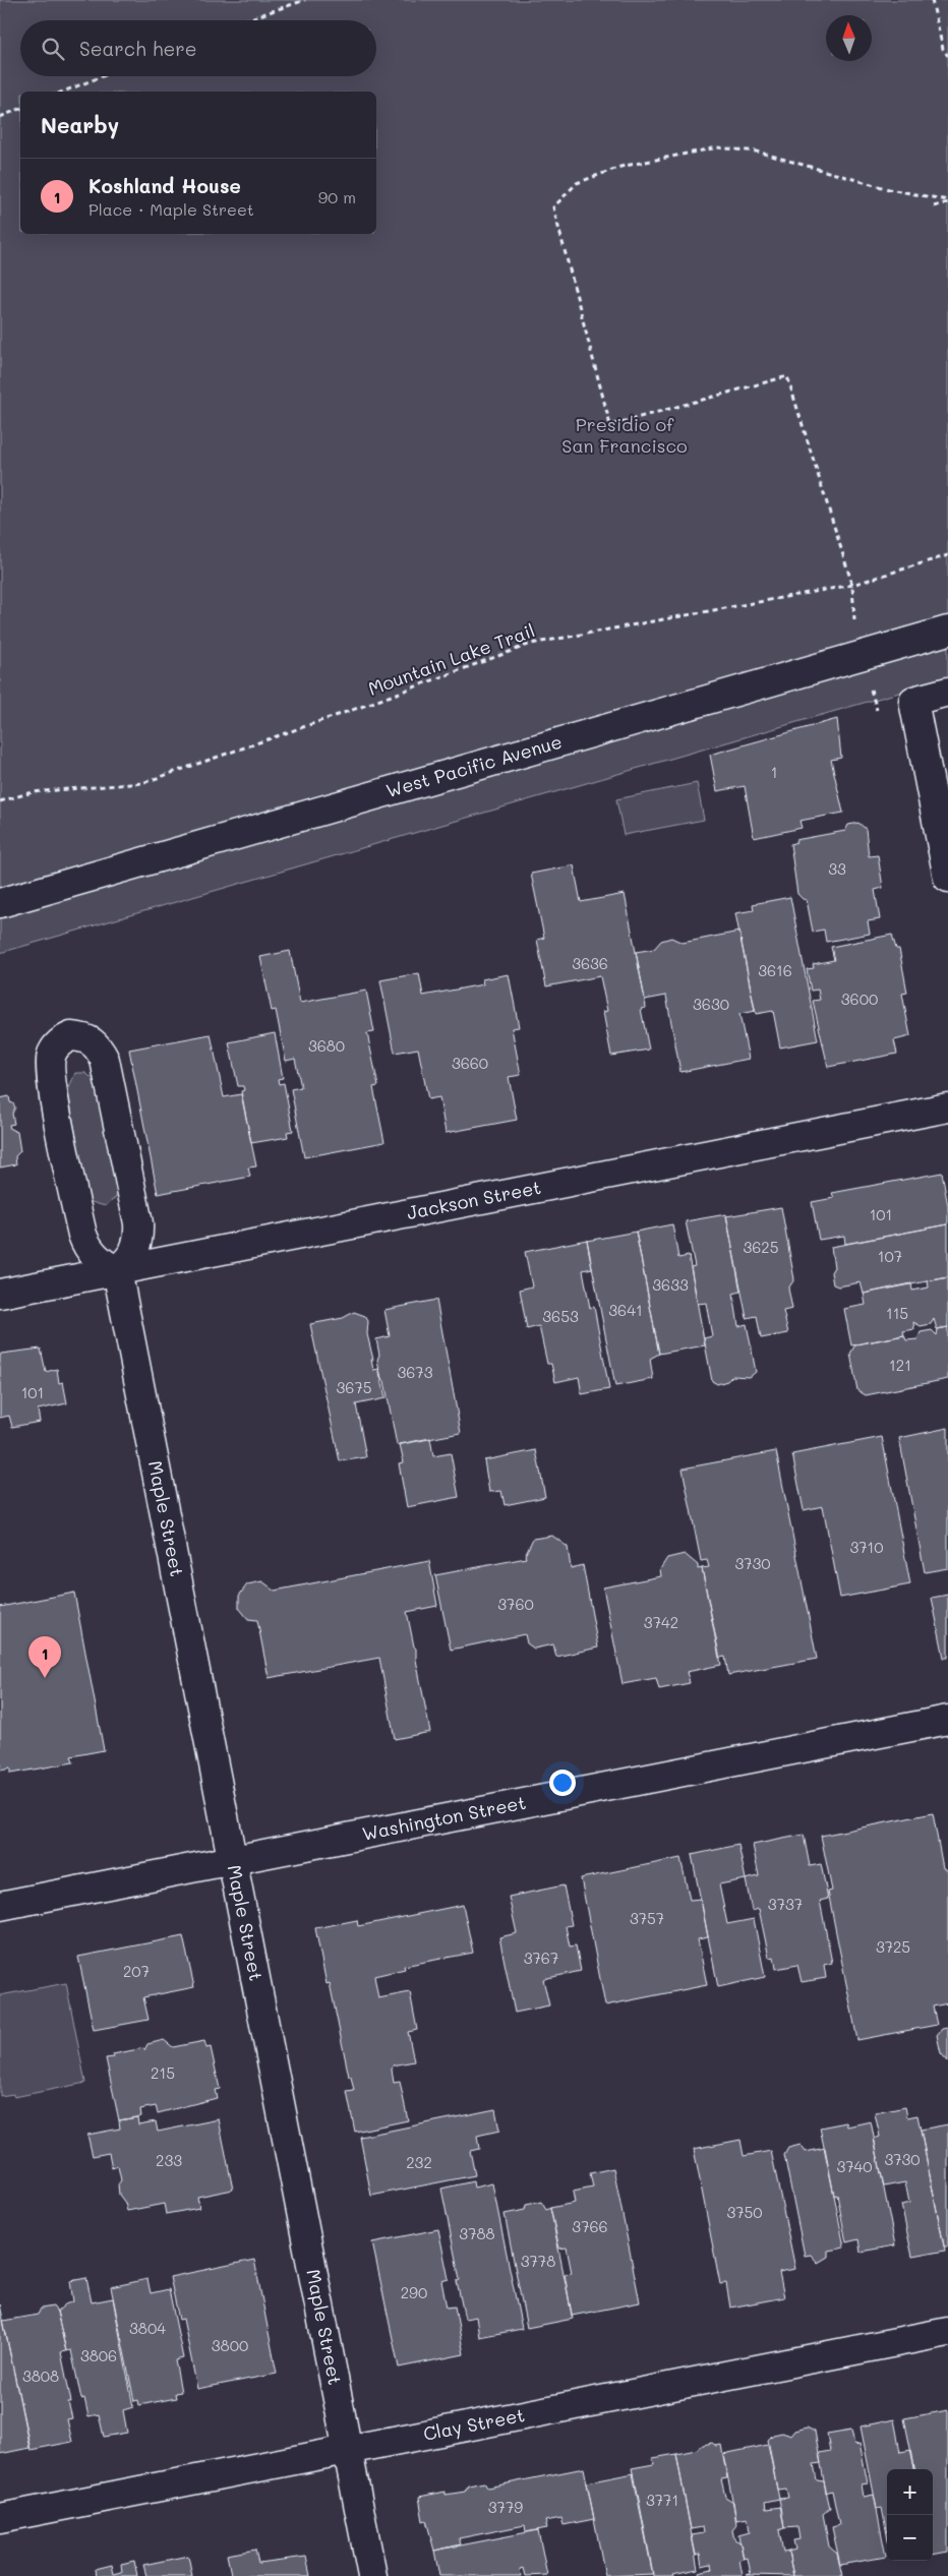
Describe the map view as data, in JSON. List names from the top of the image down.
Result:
{
  "streets": {
    "street": [
      "West Pacific Avenue",
      "Jackson Street",
      "Maple Street",
      "Washington Street",
      "Clay Street"
    ],
    "path": ["Mountain Lake Trail"]
  },
  "crossings": [
    ["Jackson Street", "Maple Street"],
    ["Maple Street", "Washington Street"],
    ["Maple Street", "Clay Street"]
  ],
  "parks": ["Presidio of San Francisco"],
  "house_numbers": [
    "1",
    "33",
    "3636",
    "3616",
    "3600",
    "3630",
    "3680",
    "3660",
    "101",
    "3625",
    "107",
    "3633",
    "3641",
    "115",
    "3653",
    "121",
    "3673",
    "3675",
    "101",
    "3710",
    "3730",
    "3760",
    "3742",
    "3737",
    "3757",
    "3725",
    "3767",
    "207",
    "215",
    "3730",
    "233",
    "232",
    "3740",
    "3750",
    "3766",
    "3788",
    "3778",
    "290",
    "3804",
    "3800",
    "3806",
    "3808",
    "3771",
    "3779"
  ],
  "north": "top",
  "page": {
    "search": "Search here",
    "heading": "Nearby",
    "list": [
      {
        "mark": "1",
        "name": "Koshland House",
        "note": "Place · Maple Street",
        "value": "90 m"
      }
    ],
    "pins": "1",
    "map_buttons": ["+", "−"]
  }
}
